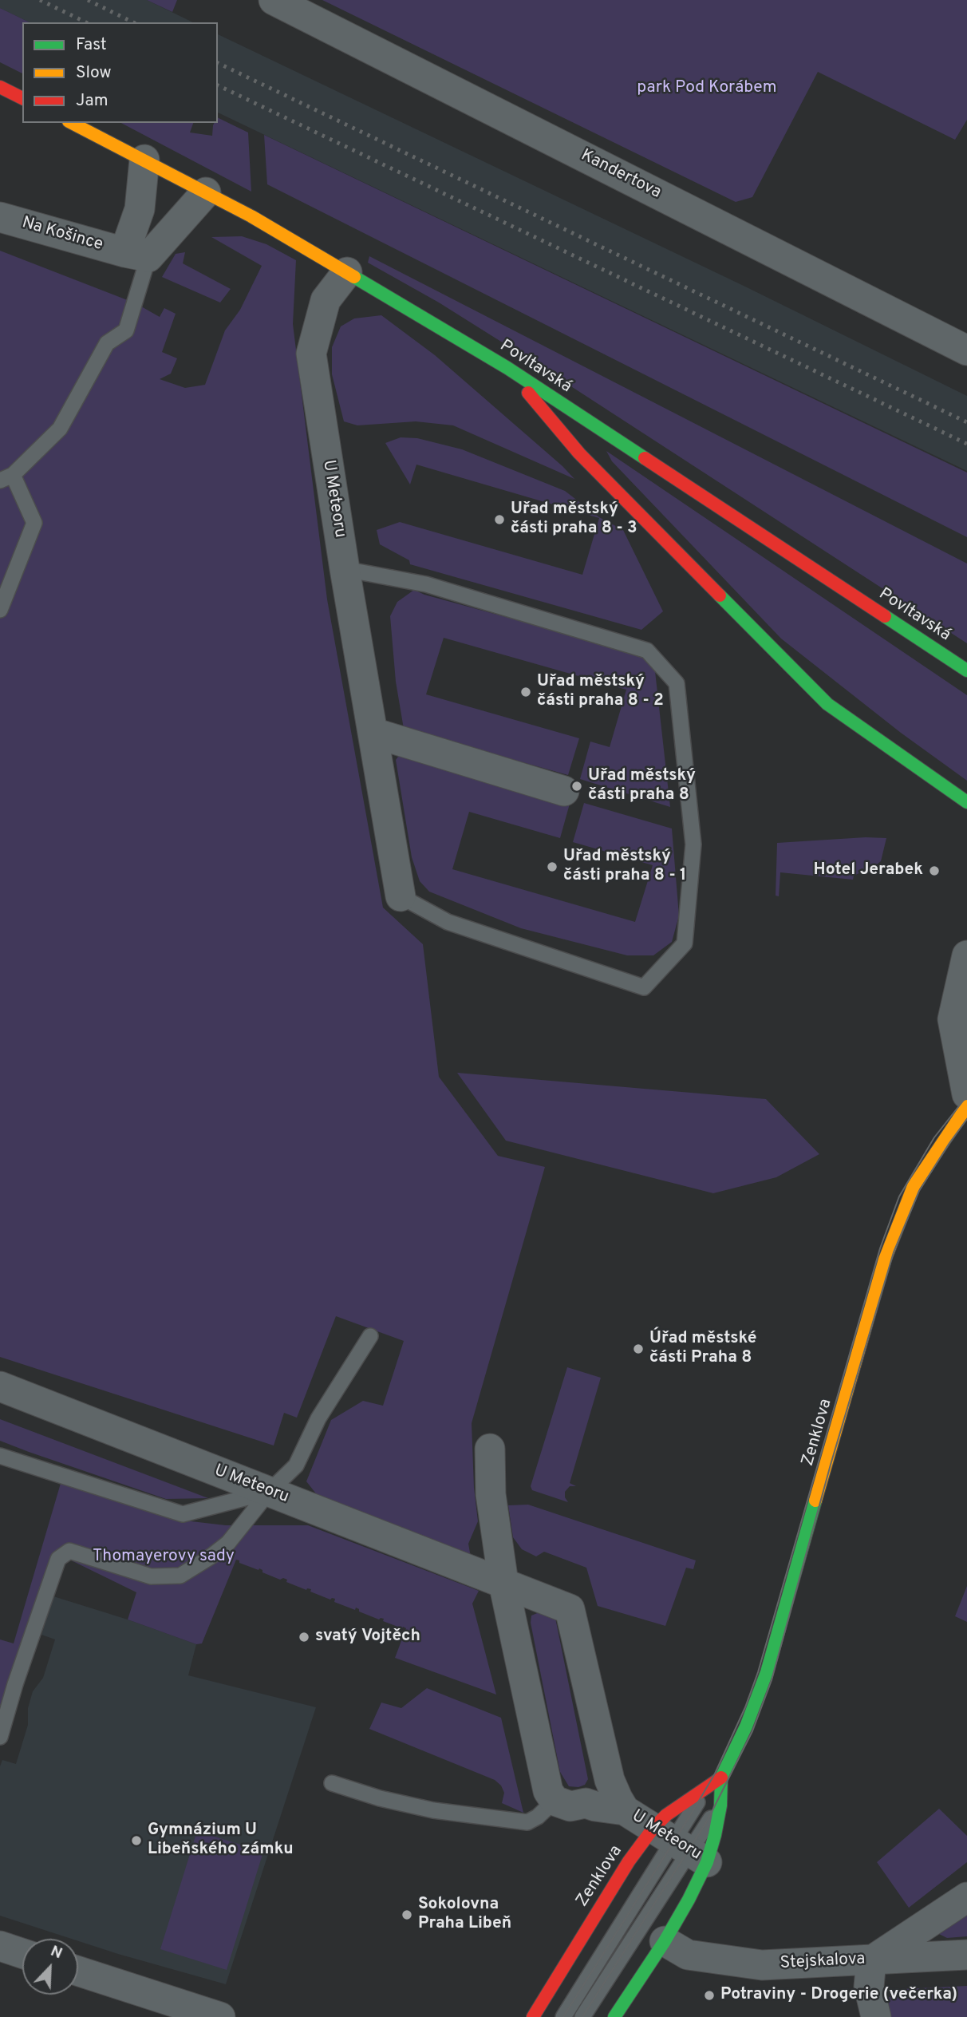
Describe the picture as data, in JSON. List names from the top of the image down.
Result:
{
  "streets": {
    "main road": ["Povltavská", "Zenklova"],
    "street": [
      "Kandertova",
      "Na Košince",
      "U Meteoru",
      "Stejskalova"
    ]
  },
  "crossings": [
    ["Na Košince", "Povltavská"],
    ["Povltavská", "U Meteoru"],
    ["U Meteoru", "Zenklova"],
    ["Zenklova", "Stejskalova"]
  ],
  "parks": ["park Pod Korábem", "Thomayerovy sady"],
  "places": [
    "Uřad městský části praha 8 - 3",
    "Uřad městský části praha 8 - 2",
    "Uřad městský části praha 8",
    "Uřad městský části praha 8 - 1",
    "Hotel Jerabek",
    "Úřad městské části Praha 8",
    "svatý Vojtěch",
    "Gymnázium U Libeňského zámku",
    "Sokolovna Praha Libeň",
    "Potraviny - Drogerie (večerka)"
  ],
  "legend": ["Fast", "Slow", "Jam"],
  "north": "top right"
}
